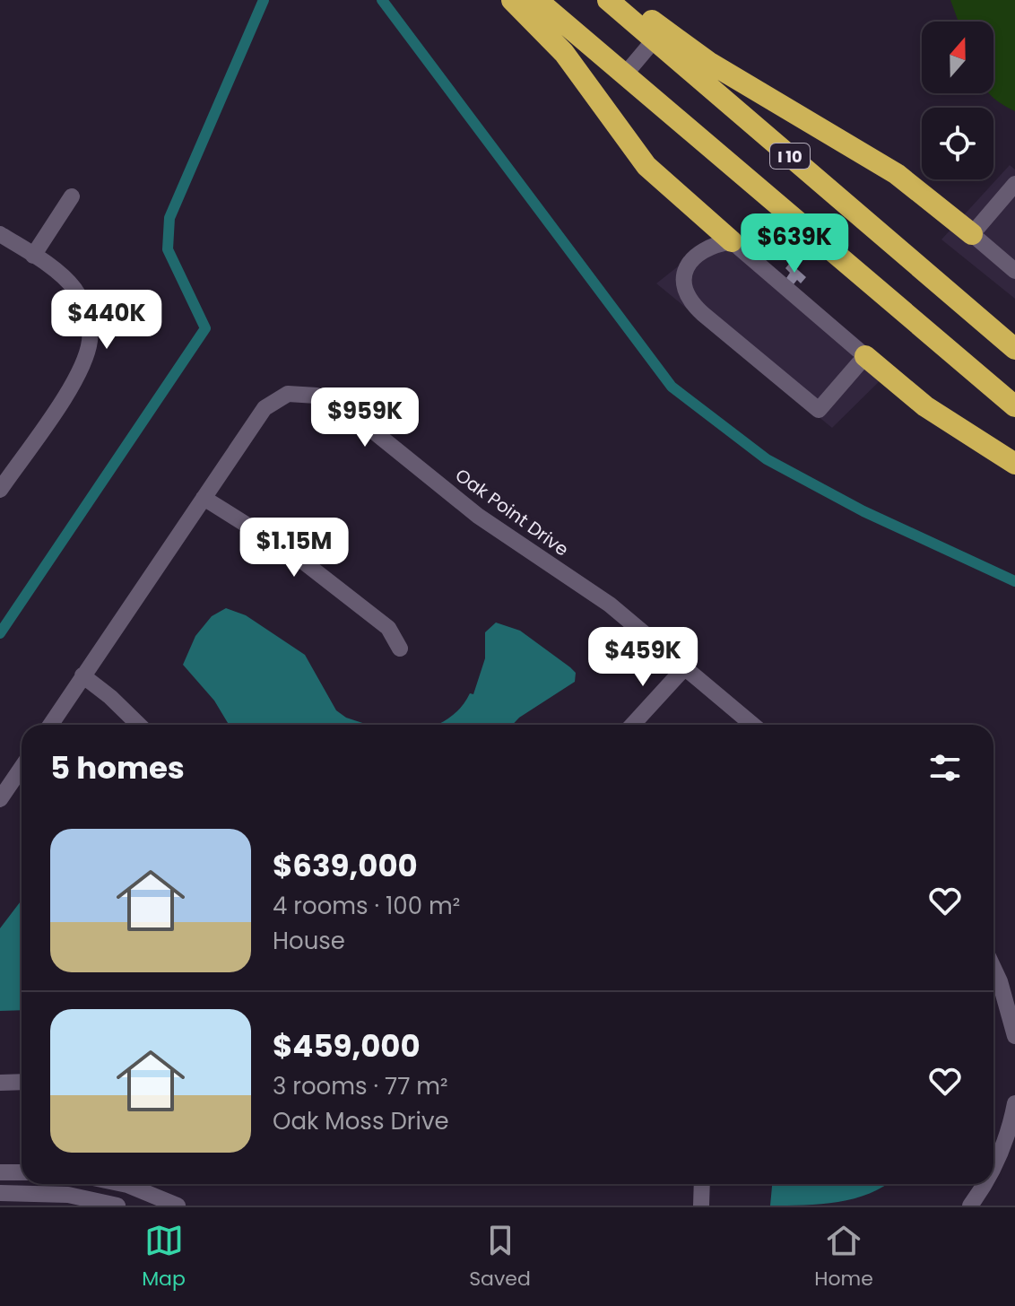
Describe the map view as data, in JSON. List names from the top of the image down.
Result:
{
  "streets": {
    "highway": ["I 10"],
    "street": ["Oak Point Drive"]
  },
  "north": "top",
  "page": {
    "price": [
      "$639K",
      "$440K",
      "$959K",
      "$1.15M",
      "$459K"
    ],
    "heading": "5 homes",
    "list": [
      {
        "name": "$639,000",
        "note": "4 rooms · 100 m² · House"
      },
      {
        "name": "$459,000",
        "note": "3 rooms · 77 m² · Oak Moss Drive"
      }
    ],
    "tabs": ["Map", "Saved", "Home"]
  }
}
